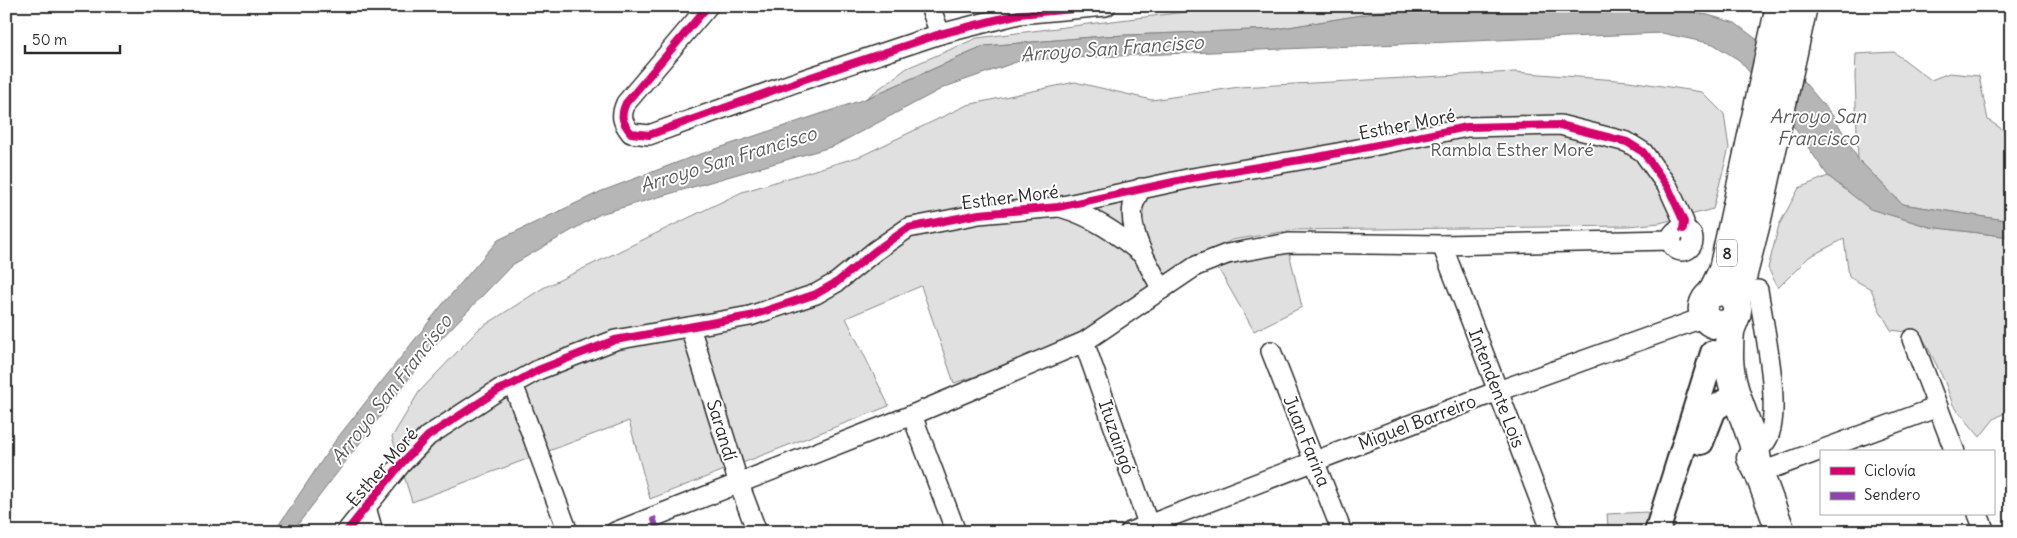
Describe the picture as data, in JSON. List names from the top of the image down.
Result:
{
  "streets": {
    "highway": ["8"],
    "street": [
      "Esther Moré",
      "Intendente Lois",
      "Miguel Barreiro",
      "Sarandí",
      "Ituzaingó",
      "Juan Farina"
    ]
  },
  "crossings": [
    ["Esther Moré", "Intendente Lois"],
    ["Esther Moré", "Sarandí"],
    ["Esther Moré", "Ituzaingó"],
    ["8", "Miguel Barreiro"],
    ["Intendente Lois", "Miguel Barreiro"],
    ["Miguel Barreiro", "Ituzaingó"],
    ["Miguel Barreiro", "Juan Farina"]
  ],
  "water": ["Arroyo San Francisco"],
  "parks": ["Rambla Esther Moré"],
  "legend": ["Ciclovía", "Sendero"],
  "scale_bar": "50 m"
}
